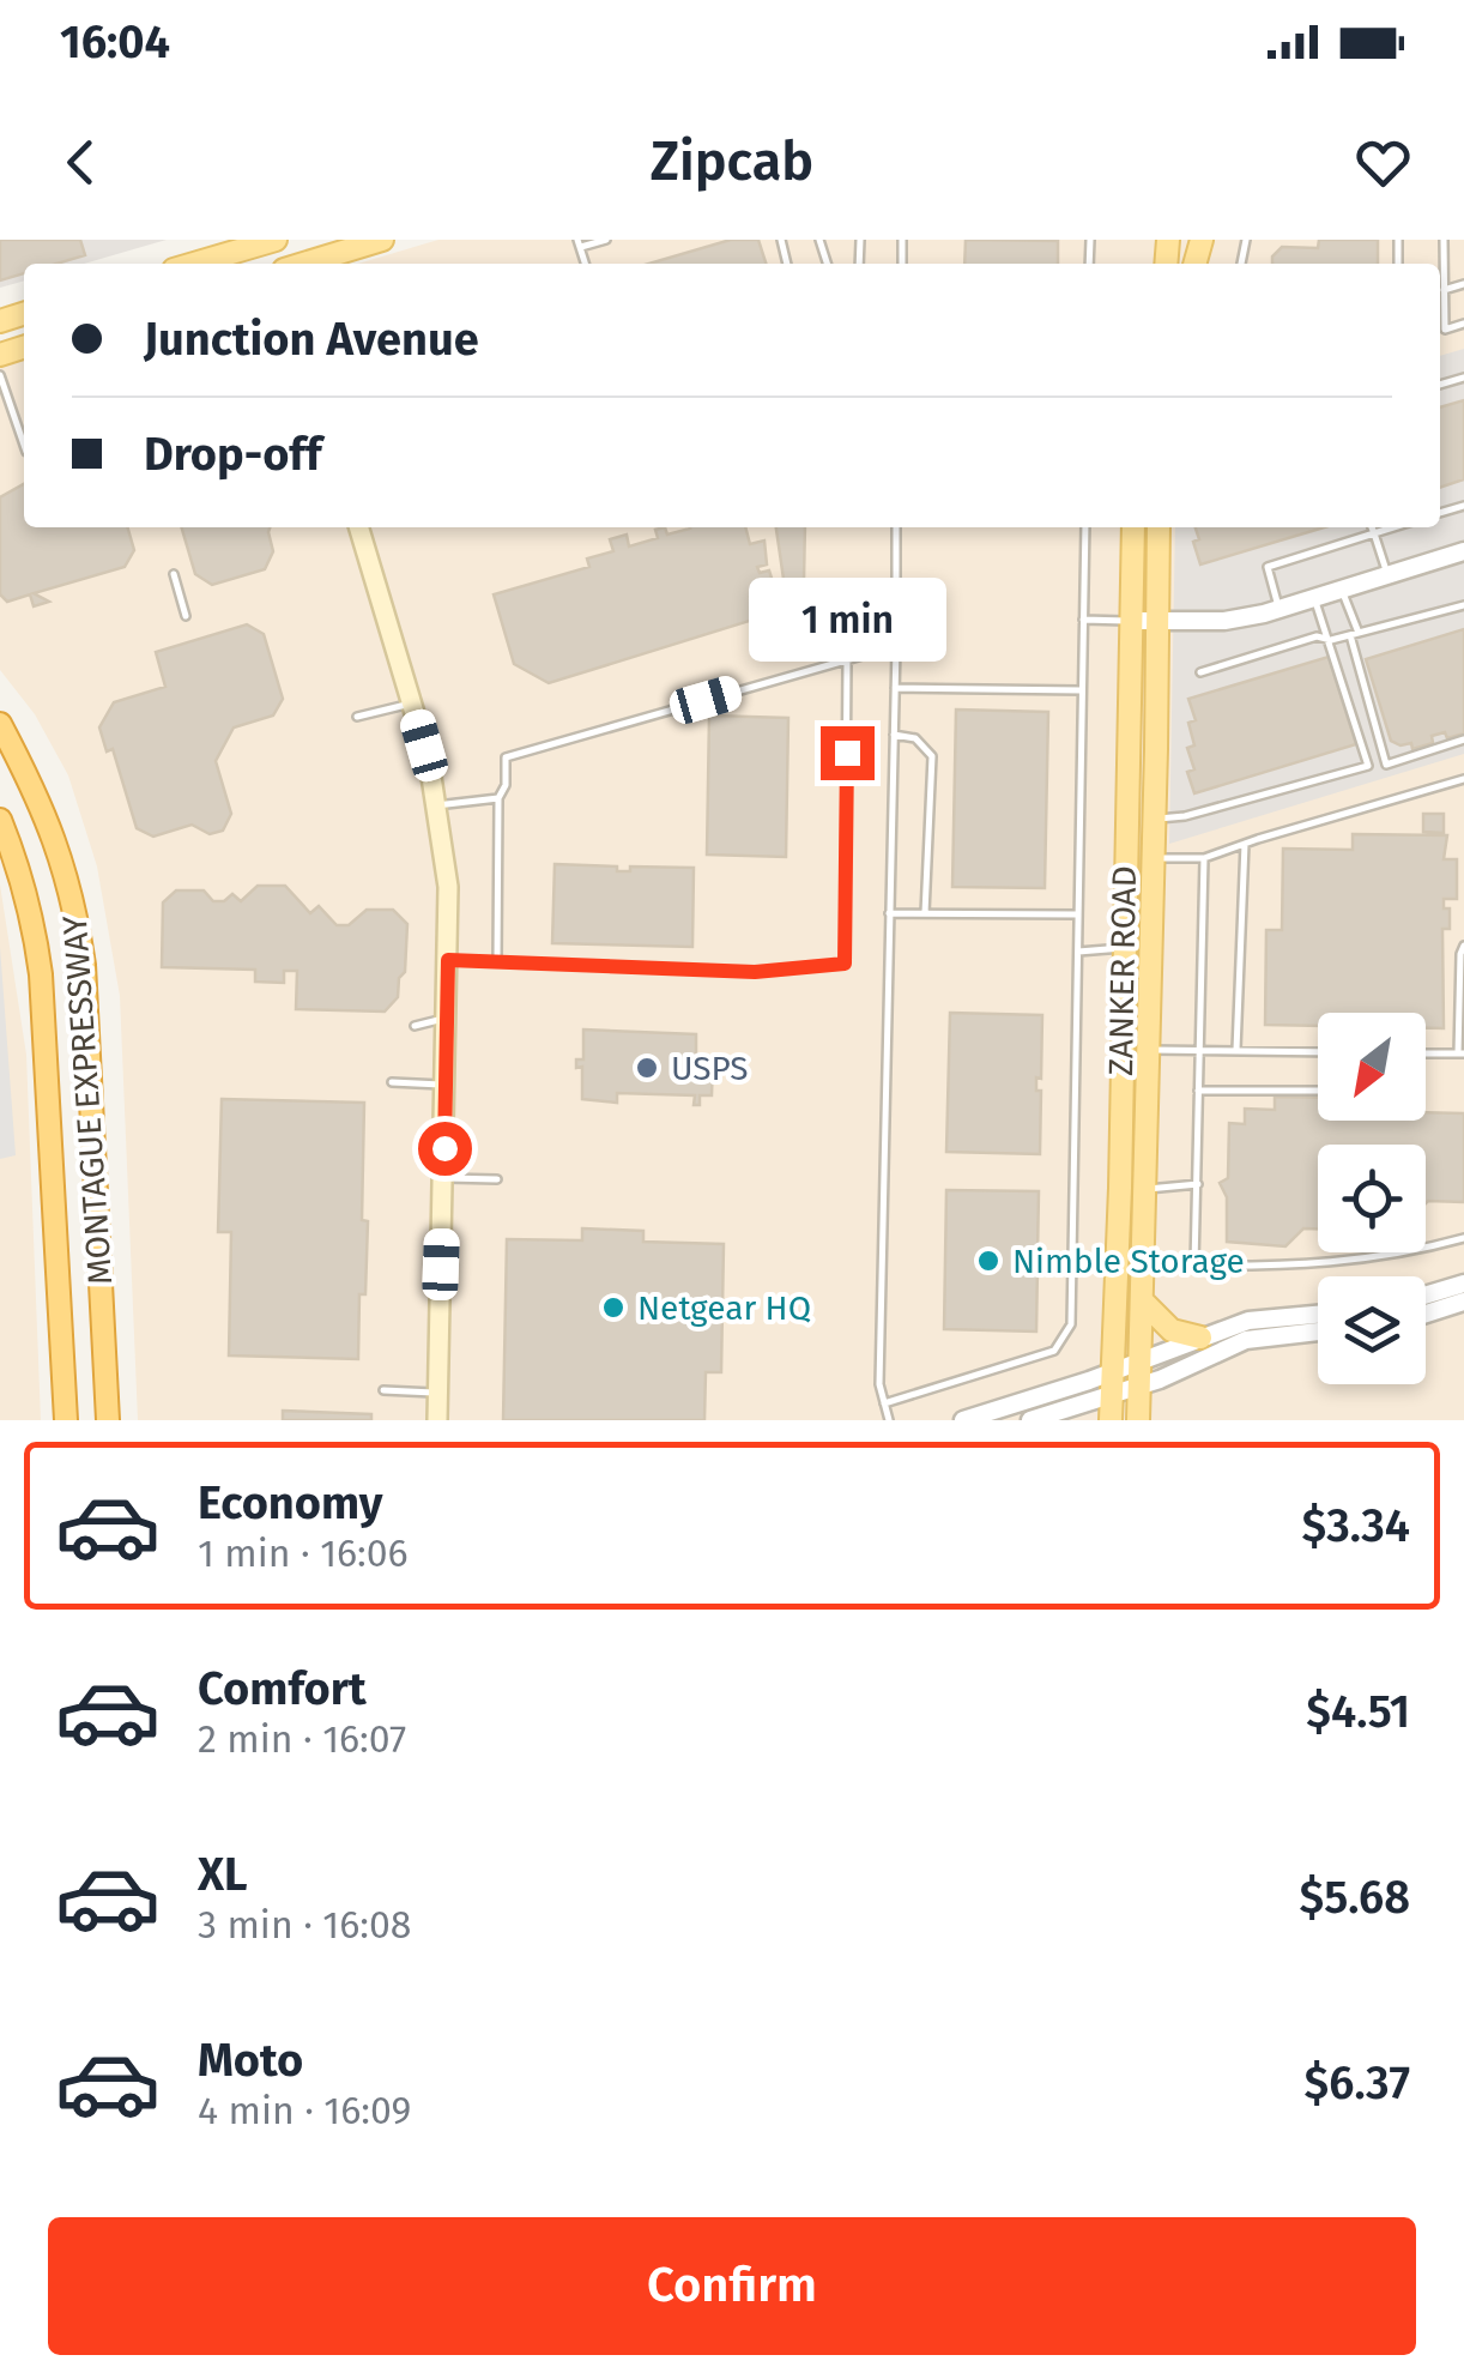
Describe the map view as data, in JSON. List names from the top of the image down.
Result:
{
  "streets": {
    "highway": ["MONTAGUE EXPRESSWAY"],
    "main road": ["ZANKER ROAD"]
  },
  "places": ["USPS", "Nimble Storage", "Netgear HQ"],
  "north": "bottom left",
  "page": {
    "status": "16:04",
    "header": "Zipcab",
    "banner": ["Junction Avenue", "Drop-off"],
    "bubble": "1 min",
    "list": [
      {
        "name": "Economy",
        "note": "1 min · 16:06",
        "value": "$3.34"
      },
      {
        "name": "Comfort",
        "note": "2 min · 16:07",
        "value": "$4.51"
      },
      {
        "name": "XL",
        "note": "3 min · 16:08",
        "value": "$5.68"
      },
      {
        "name": "Moto",
        "note": "4 min · 16:09",
        "value": "$6.37"
      }
    ],
    "buttons": "Confirm"
  }
}
